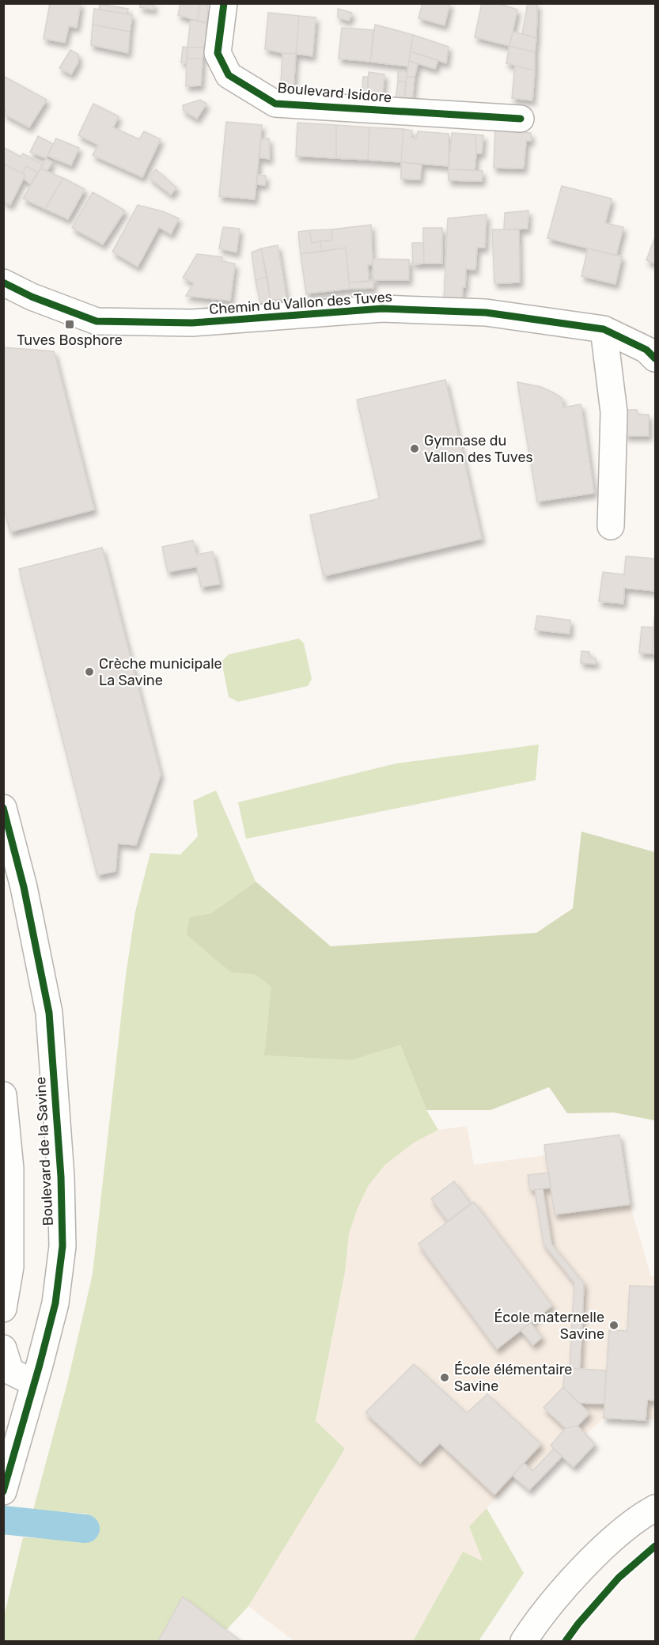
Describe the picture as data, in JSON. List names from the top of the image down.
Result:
{
  "streets": {
    "street": ["Boulevard Isidore", "Chemin du Vallon des Tuves", "Boulevard de la Savine"]
  },
  "places": {
    "transit": ["Tuves Bosphore"],
    "other": [
      "Gymnase du Vallon des Tuves",
      "Crèche municipale La Savine",
      "École maternelle Savine",
      "École élémentaire Savine"
    ]
  }
}
